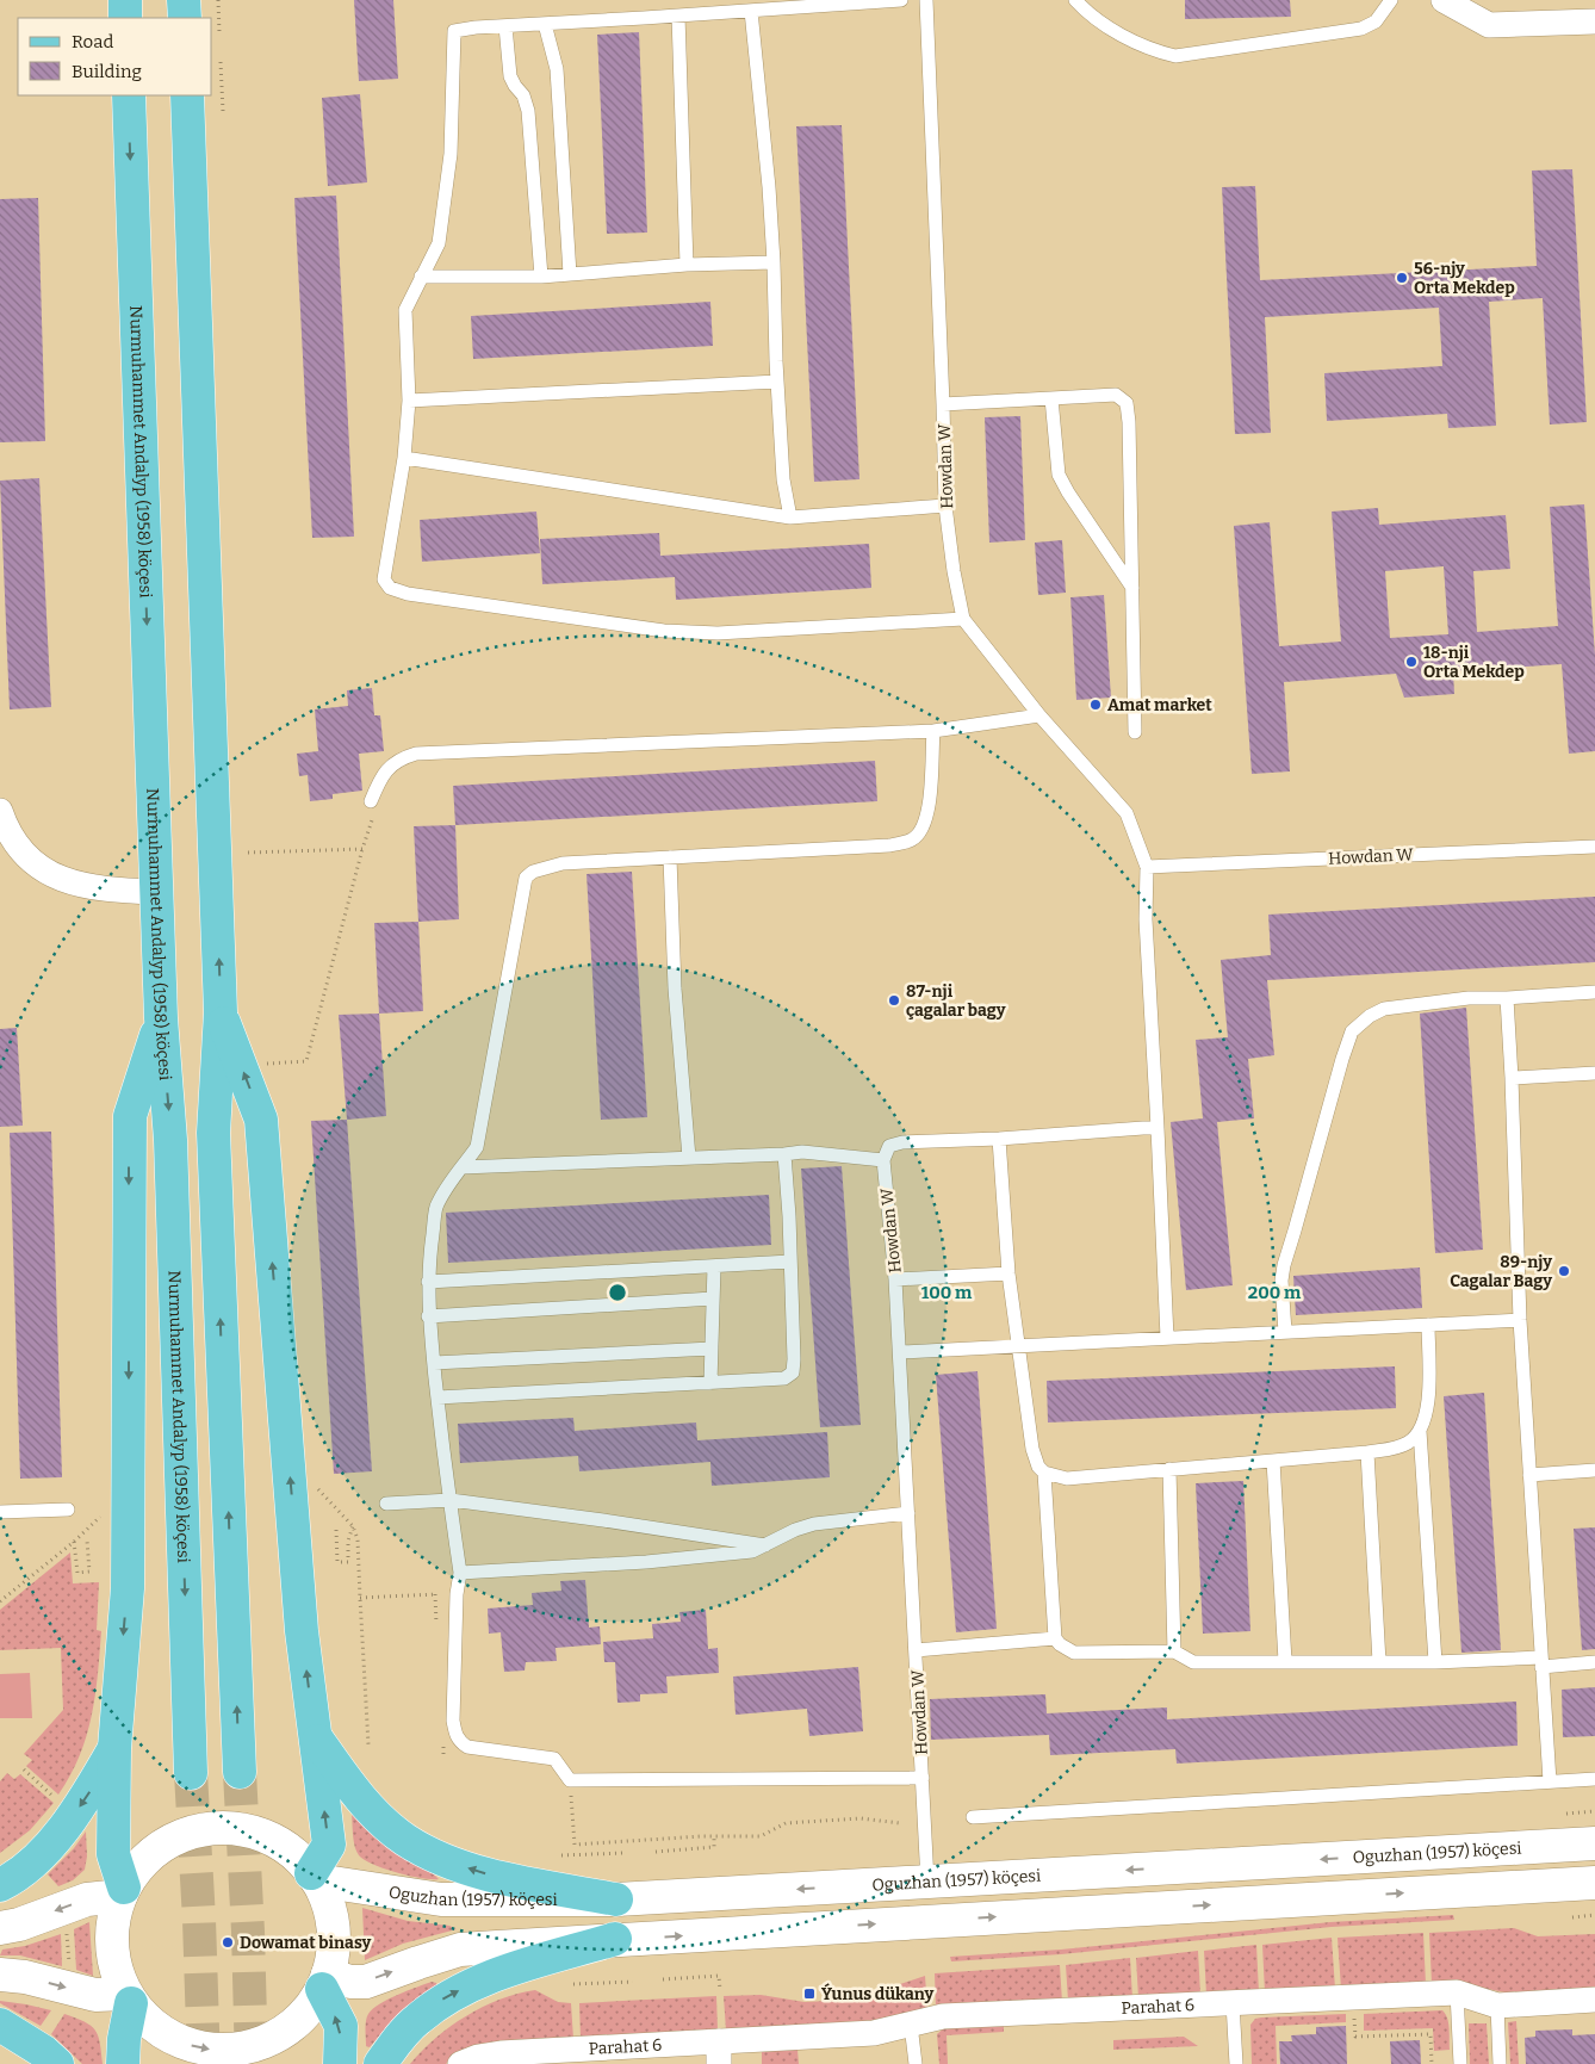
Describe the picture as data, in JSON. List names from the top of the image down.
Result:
{
  "streets": {
    "main road": ["Nurmuhammet Andalyp (1958) köçesi", "Oguzhan (1957) köçesi"],
    "street": ["Parahat 6"],
    "lane": ["Howdan W"]
  },
  "crossings": [
    ["Howdan W", "Oguzhan (1957) köçesi"]
  ],
  "places": {
    "other": [
      "56-njy Orta Mekdep",
      "18-nji Orta Mekdep",
      "Amat market",
      "87-nji çagalar bagy",
      "89-njy Cagalar Bagy",
      "Dowamat binasy"
    ],
    "transit": ["Ýunus dükany"]
  },
  "legend": ["Road", "Building"],
  "rings": ["100 m", "200 m"]
}
